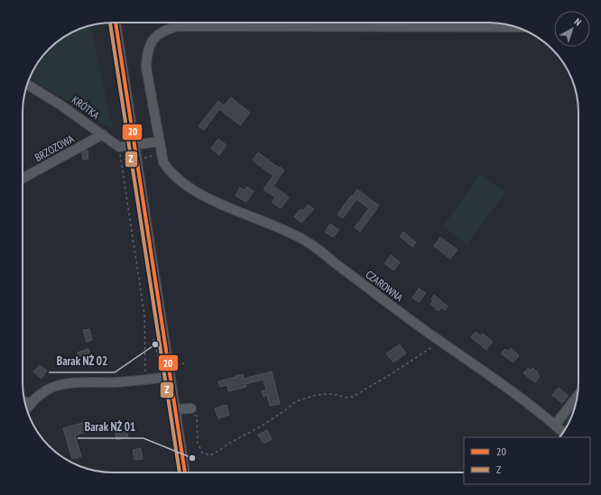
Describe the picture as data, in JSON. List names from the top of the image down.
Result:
{
  "streets": {
    "street": ["KRÓTKA", "BRZOZOWA", "CZAROWNA"]
  },
  "crossings": [
    ["KRÓTKA", "BRZOZOWA"]
  ],
  "places": ["Barak NŻ 02", "Barak NŻ 01"],
  "lines": ["transit line 20", "transit line Z"],
  "legend": ["20", "Z"],
  "north": "top right"
}
